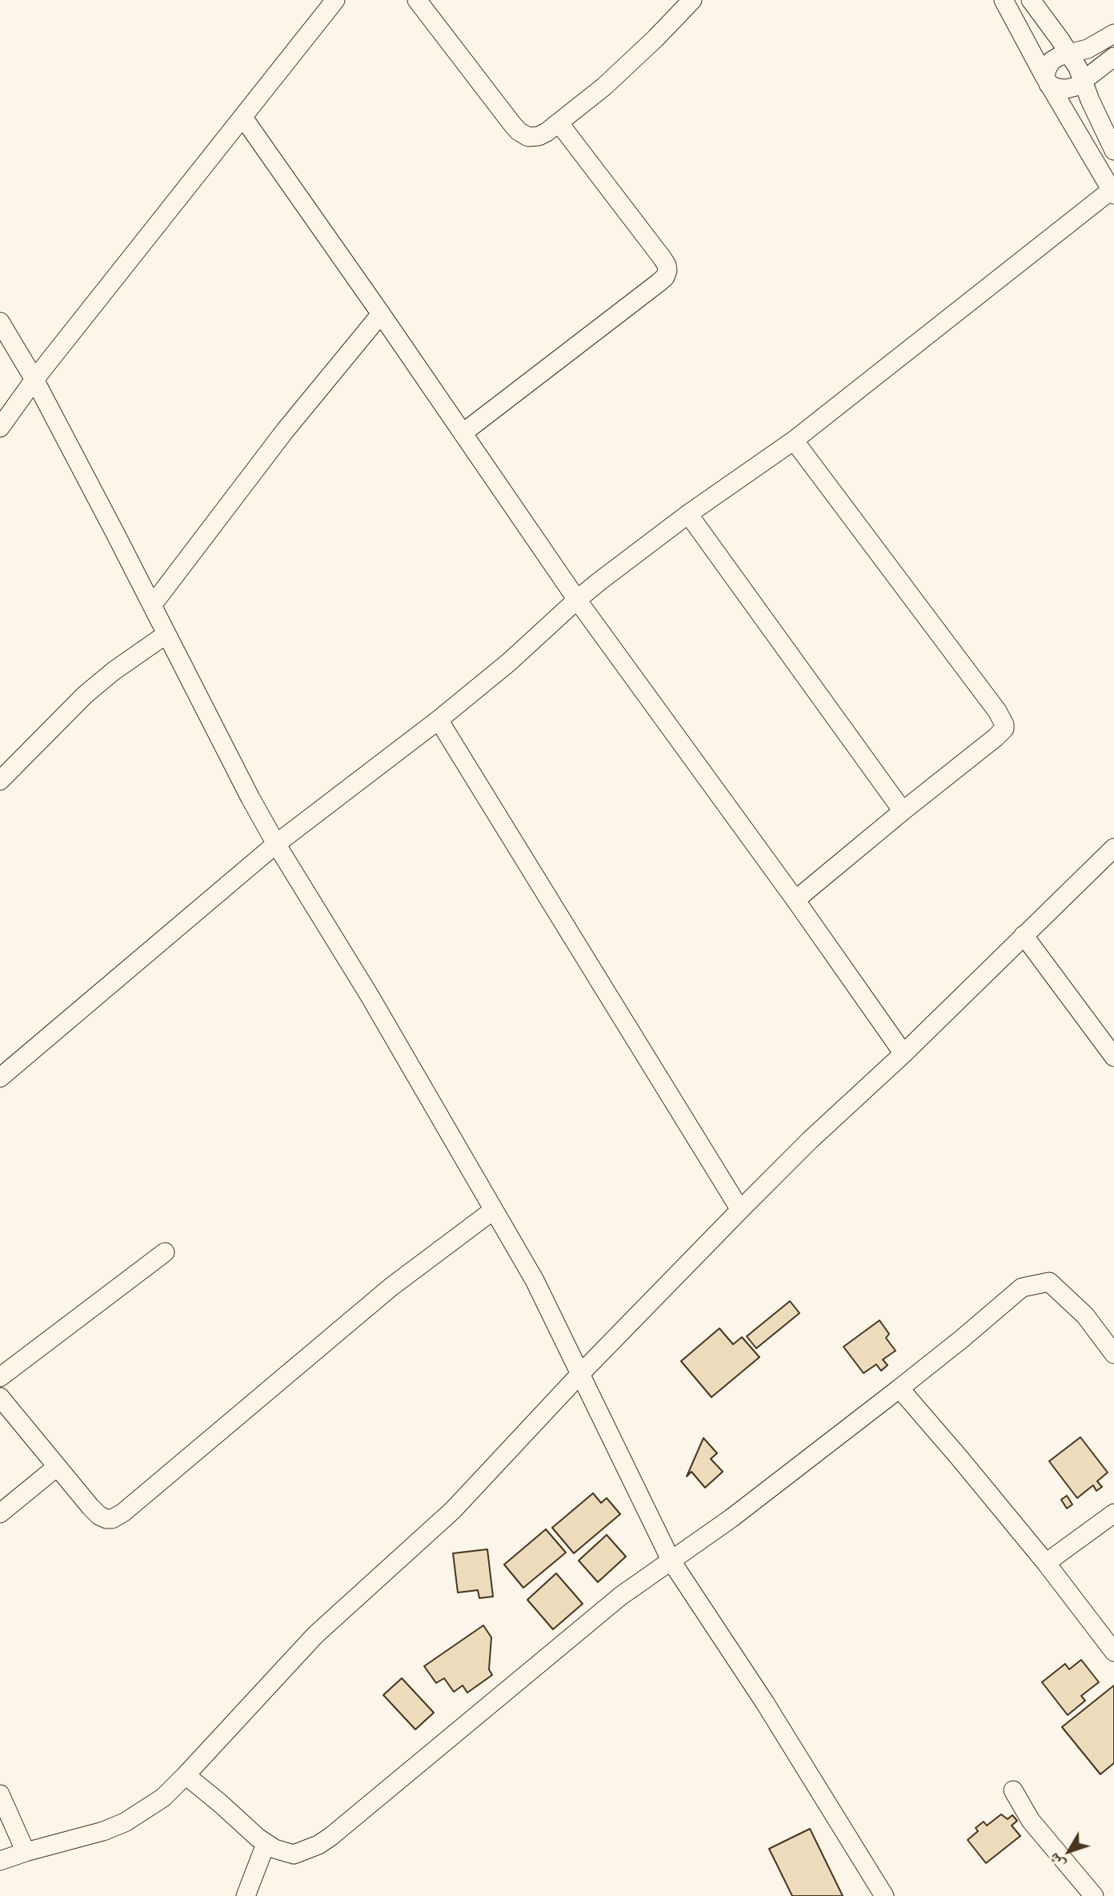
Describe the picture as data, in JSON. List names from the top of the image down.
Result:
{
  "north": "bottom left"
}
